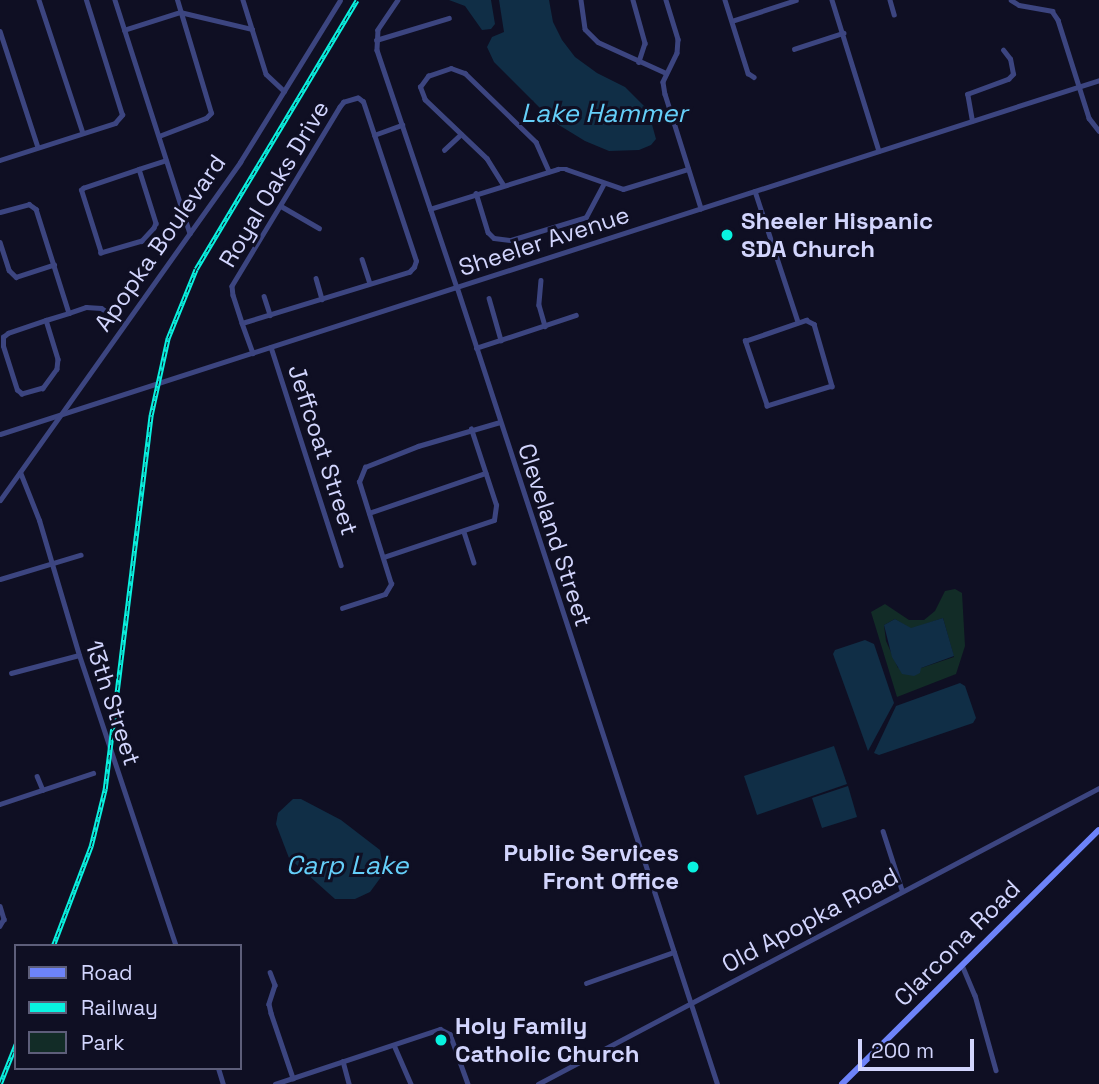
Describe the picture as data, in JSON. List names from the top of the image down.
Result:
{
  "streets": {
    "main road": ["Clarcona Road"],
    "street": [
      "Royal Oaks Drive",
      "Sheeler Avenue",
      "Apopka Boulevard",
      "Jeffcoat Street",
      "Cleveland Street",
      "13th Street",
      "Old Apopka Road"
    ]
  },
  "crossings": [
    ["Royal Oaks Drive", "Sheeler Avenue"],
    ["Sheeler Avenue", "Apopka Boulevard"],
    ["Sheeler Avenue", "Jeffcoat Street"],
    ["Sheeler Avenue", "Cleveland Street"],
    ["Apopka Boulevard", "13th Street"],
    ["Cleveland Street", "Old Apopka Road"]
  ],
  "water": ["Lake Hammer", "Carp Lake"],
  "places": ["Sheeler Hispanic SDA Church", "Public Services Front Office", "Holy Family Catholic Church"],
  "legend": ["Road", "Railway", "Park"],
  "scale_bar": "200 m"
}
